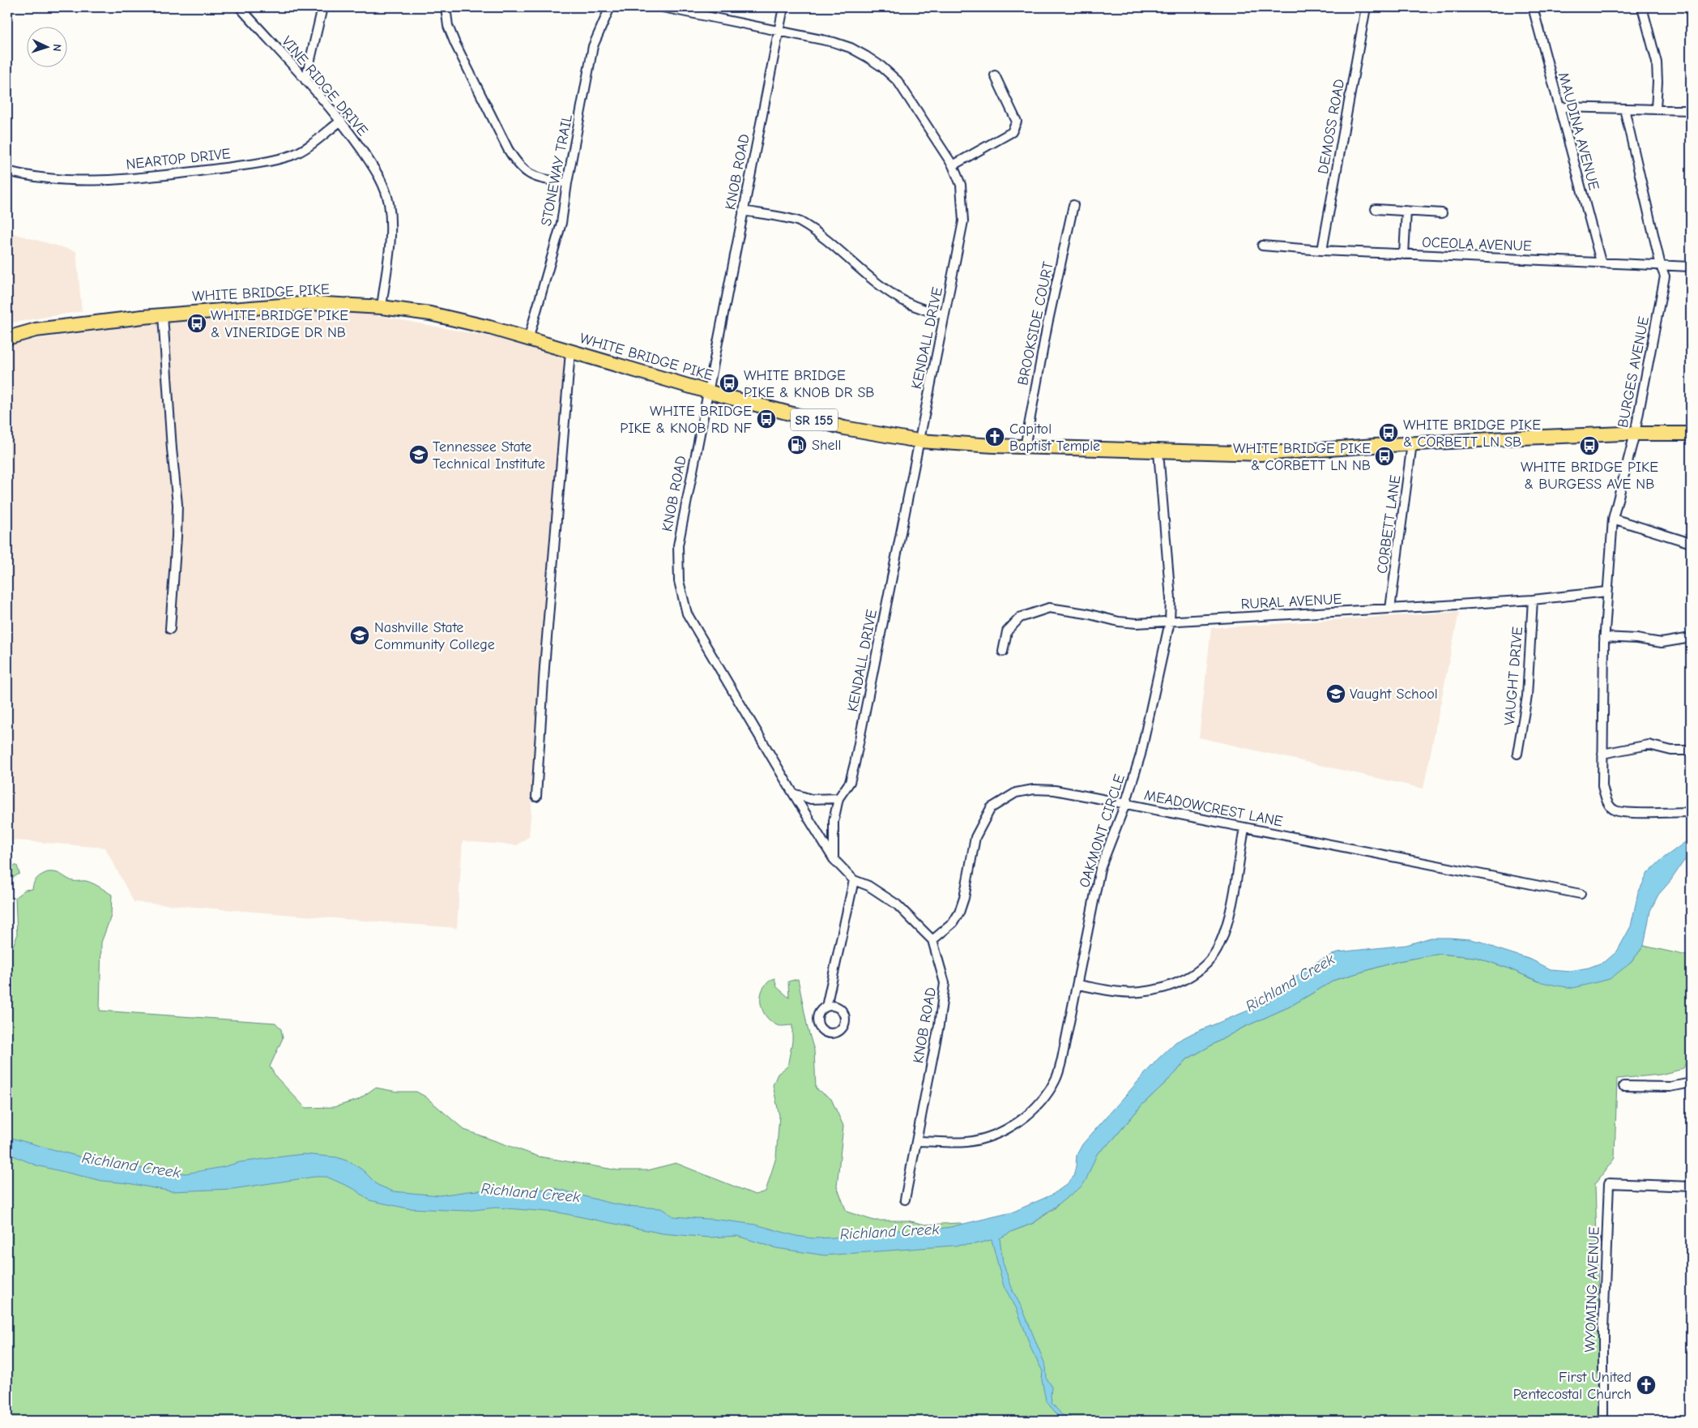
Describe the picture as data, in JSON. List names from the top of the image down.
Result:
{
  "streets": {
    "main road": ["WHITE BRIDGE PIKE", "SR 155"],
    "street": [
      "VINE RIDGE DRIVE",
      "DEMOSS ROAD",
      "MAUDINA AVENUE",
      "NEARTOP DRIVE",
      "STONEWAY TRAIL",
      "KNOB ROAD",
      "OCEOLA AVENUE",
      "BROOKSIDE COURT",
      "KENDALL DRIVE",
      "BURGES AVENUE",
      "CORBETT LANE",
      "RURAL AVENUE",
      "VAUGHT DRIVE",
      "MEADOWCREST LANE",
      "OAKMONT CIRCLE",
      "WYOMING AVENUE"
    ]
  },
  "crossings": [
    ["VINE RIDGE DRIVE", "NEARTOP DRIVE"],
    ["VINE RIDGE DRIVE", "WHITE BRIDGE PIKE"],
    ["DEMOSS ROAD", "OCEOLA AVENUE"],
    ["MAUDINA AVENUE", "OCEOLA AVENUE"],
    ["STONEWAY TRAIL", "WHITE BRIDGE PIKE"],
    ["KNOB ROAD", "WHITE BRIDGE PIKE"],
    ["KNOB ROAD", "KENDALL DRIVE"],
    ["KNOB ROAD", "MEADOWCREST LANE"],
    ["KNOB ROAD", "OAKMONT CIRCLE"],
    ["OCEOLA AVENUE", "BURGES AVENUE"],
    ["WHITE BRIDGE PIKE", "BROOKSIDE COURT"],
    ["WHITE BRIDGE PIKE", "KENDALL DRIVE"],
    ["WHITE BRIDGE PIKE", "BURGES AVENUE"],
    ["WHITE BRIDGE PIKE", "CORBETT LANE"],
    ["WHITE BRIDGE PIKE", "OAKMONT CIRCLE"],
    ["BURGES AVENUE", "RURAL AVENUE"],
    ["CORBETT LANE", "RURAL AVENUE"],
    ["RURAL AVENUE", "VAUGHT DRIVE"],
    ["RURAL AVENUE", "OAKMONT CIRCLE"],
    ["MEADOWCREST LANE", "OAKMONT CIRCLE"]
  ],
  "water": ["Richland Creek"],
  "places": {
    "bus stop": [
      "WHITE BRIDGE PIKE & VINERIDGE DR NB",
      "WHITE BRIDGE PIKE & KNOB DR SB",
      "WHITE BRIDGE PIKE & KNOB RD NF",
      "WHITE BRIDGE PIKE & CORBETT LN SB",
      "WHITE BRIDGE PIKE & BURGESS AVE NB",
      "WHITE BRIDGE PIKE & CORBETT LN NB"
    ],
    "church": ["Capitol Baptist Temple", "First United Pentecostal Church"],
    "fuel station": ["Shell"],
    "school or university": ["Tennessee State Technical Institute", "Nashville State Community College", "Vaught School"]
  },
  "north": "right"
}
